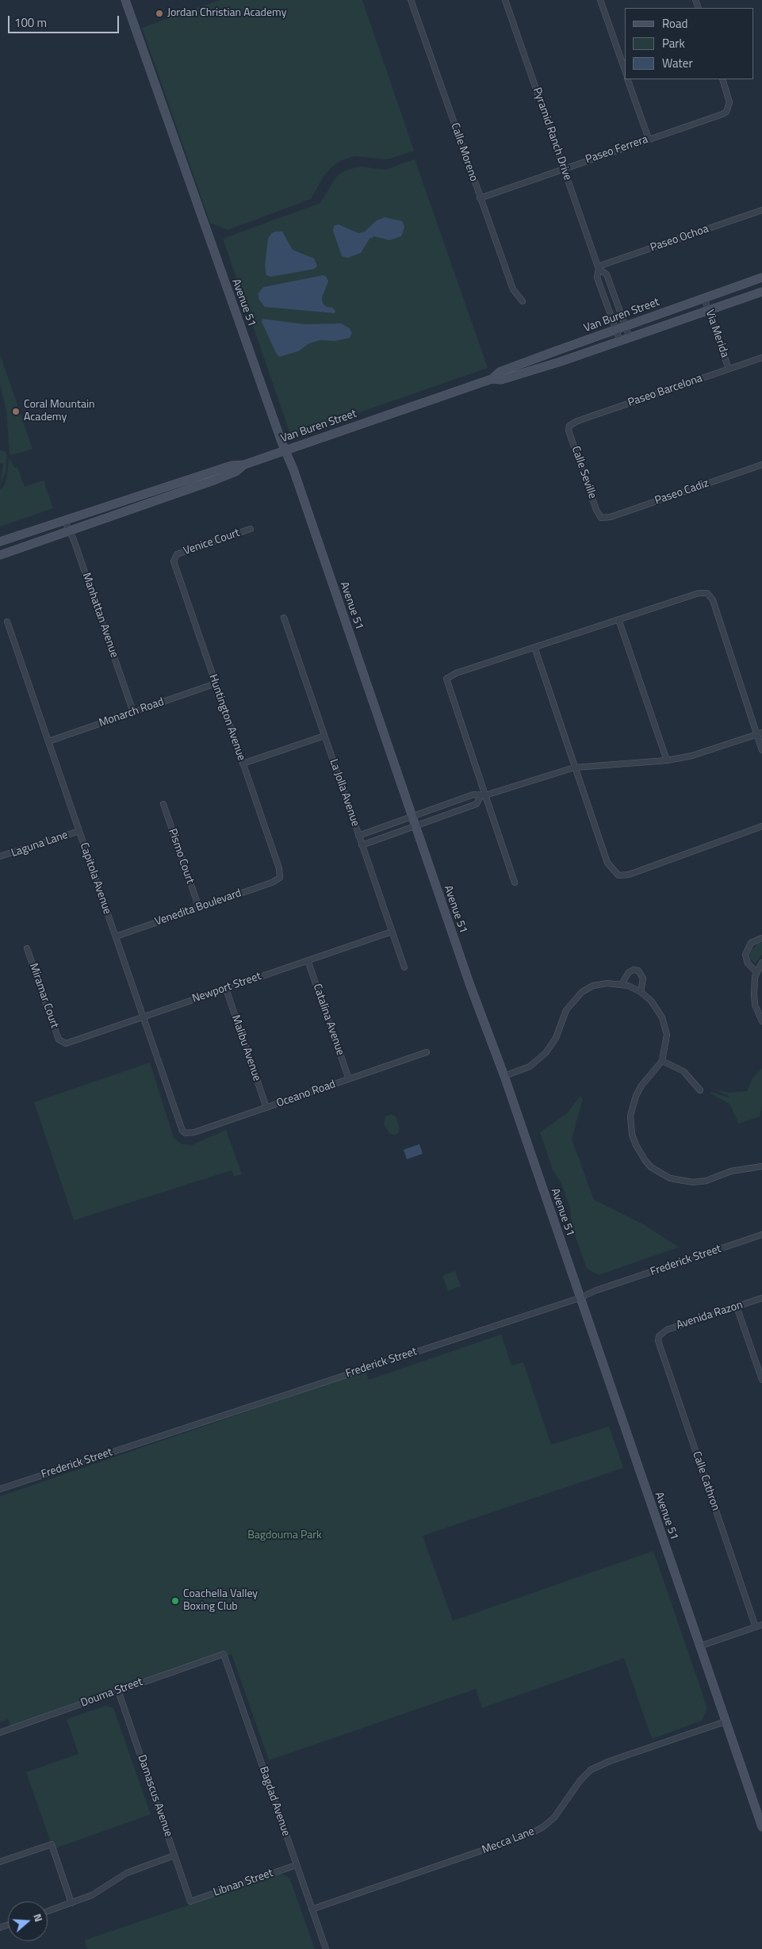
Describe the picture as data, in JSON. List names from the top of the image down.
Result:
{
  "streets": {
    "street": [
      "Pyramid Ranch Drive",
      "Paseo Ferrera",
      "Calle Moreno",
      "Paseo Ochoa",
      "Avenue 51",
      "Van Buren Street",
      "Via Merida",
      "Paseo Barcelona",
      "Calle Seville",
      "Paseo Cadiz",
      "Venice Court",
      "Manhattan Avenue",
      "Monarch Road",
      "Huntington Avenue",
      "La Jolla Avenue",
      "Laguna Lane",
      "Pismo Court",
      "Capitola Avenue",
      "Venedita Boulevard",
      "Newport Street",
      "Miramar Court",
      "Catalina Avenue",
      "Malibu Avenue",
      "Oceano Road",
      "Frederick Street",
      "Avenida Razon",
      "Calle Cathron",
      "Douma Street",
      "Damascus Avenue",
      "Bagdad Avenue",
      "Mecca Lane",
      "Libnan Street"
    ]
  },
  "crossings": [
    ["Pyramid Ranch Drive", "Paseo Ferrera"],
    ["Pyramid Ranch Drive", "Paseo Ochoa"],
    ["Pyramid Ranch Drive", "Van Buren Street"],
    ["Paseo Ferrera", "Calle Moreno"],
    ["Avenue 51", "Van Buren Street"],
    ["Avenue 51", "Frederick Street"],
    ["Avenue 51", "Mecca Lane"],
    ["Van Buren Street", "Via Merida"],
    ["Van Buren Street", "Manhattan Avenue"],
    ["Via Merida", "Paseo Barcelona"],
    ["Paseo Barcelona", "Calle Seville"],
    ["Calle Seville", "Paseo Cadiz"],
    ["Venice Court", "Huntington Avenue"],
    ["Manhattan Avenue", "Monarch Road"],
    ["Monarch Road", "Huntington Avenue"],
    ["Monarch Road", "Capitola Avenue"],
    ["Huntington Avenue", "Venedita Boulevard"],
    ["La Jolla Avenue", "Newport Street"],
    ["Laguna Lane", "Capitola Avenue"],
    ["Pismo Court", "Venedita Boulevard"],
    ["Capitola Avenue", "Venedita Boulevard"],
    ["Capitola Avenue", "Newport Street"],
    ["Capitola Avenue", "Oceano Road"],
    ["Newport Street", "Miramar Court"],
    ["Newport Street", "Catalina Avenue"],
    ["Newport Street", "Malibu Avenue"],
    ["Catalina Avenue", "Oceano Road"],
    ["Malibu Avenue", "Oceano Road"],
    ["Avenida Razon", "Calle Cathron"],
    ["Douma Street", "Damascus Avenue"],
    ["Douma Street", "Bagdad Avenue"],
    ["Damascus Avenue", "Libnan Street"],
    ["Bagdad Avenue", "Mecca Lane"],
    ["Bagdad Avenue", "Libnan Street"]
  ],
  "parks": ["Bagdouma Park"],
  "places": ["Jordan Christian Academy", "Coral Mountain Academy", "Coachella Valley Boxing Club"],
  "legend": ["Road", "Park", "Water"],
  "scale_bar": "100 m",
  "north": "right"
}
